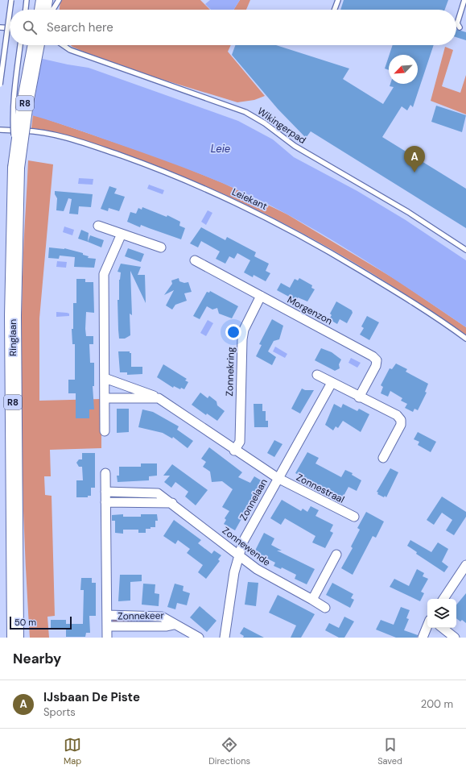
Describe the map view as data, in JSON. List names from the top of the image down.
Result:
{
  "streets": {
    "highway": ["R8", "Ringlaan"],
    "street": [
      "Morgenzon",
      "Zonnekring",
      "Zonnestraal",
      "Zonnelaan",
      "Zonnewende",
      "Zonnekeer"
    ],
    "lane": ["Wikingerpad", "Leiekant"]
  },
  "crossings": [
    ["Morgenzon", "Zonnekring"],
    ["Zonnestraal", "Zonnelaan"],
    ["Zonnelaan", "Zonnewende"]
  ],
  "water": ["Leie"],
  "scale_bar": "50 m",
  "north": "bottom left",
  "page": {
    "search": "Search here",
    "pins": "A",
    "scale": "50 m",
    "heading": "Nearby",
    "list": [
      {
        "mark": "A",
        "name": "IJsbaan De Piste",
        "note": "Sports",
        "value": "200 m"
      }
    ],
    "nav": ["Map", "Directions", "Saved"]
  }
}
